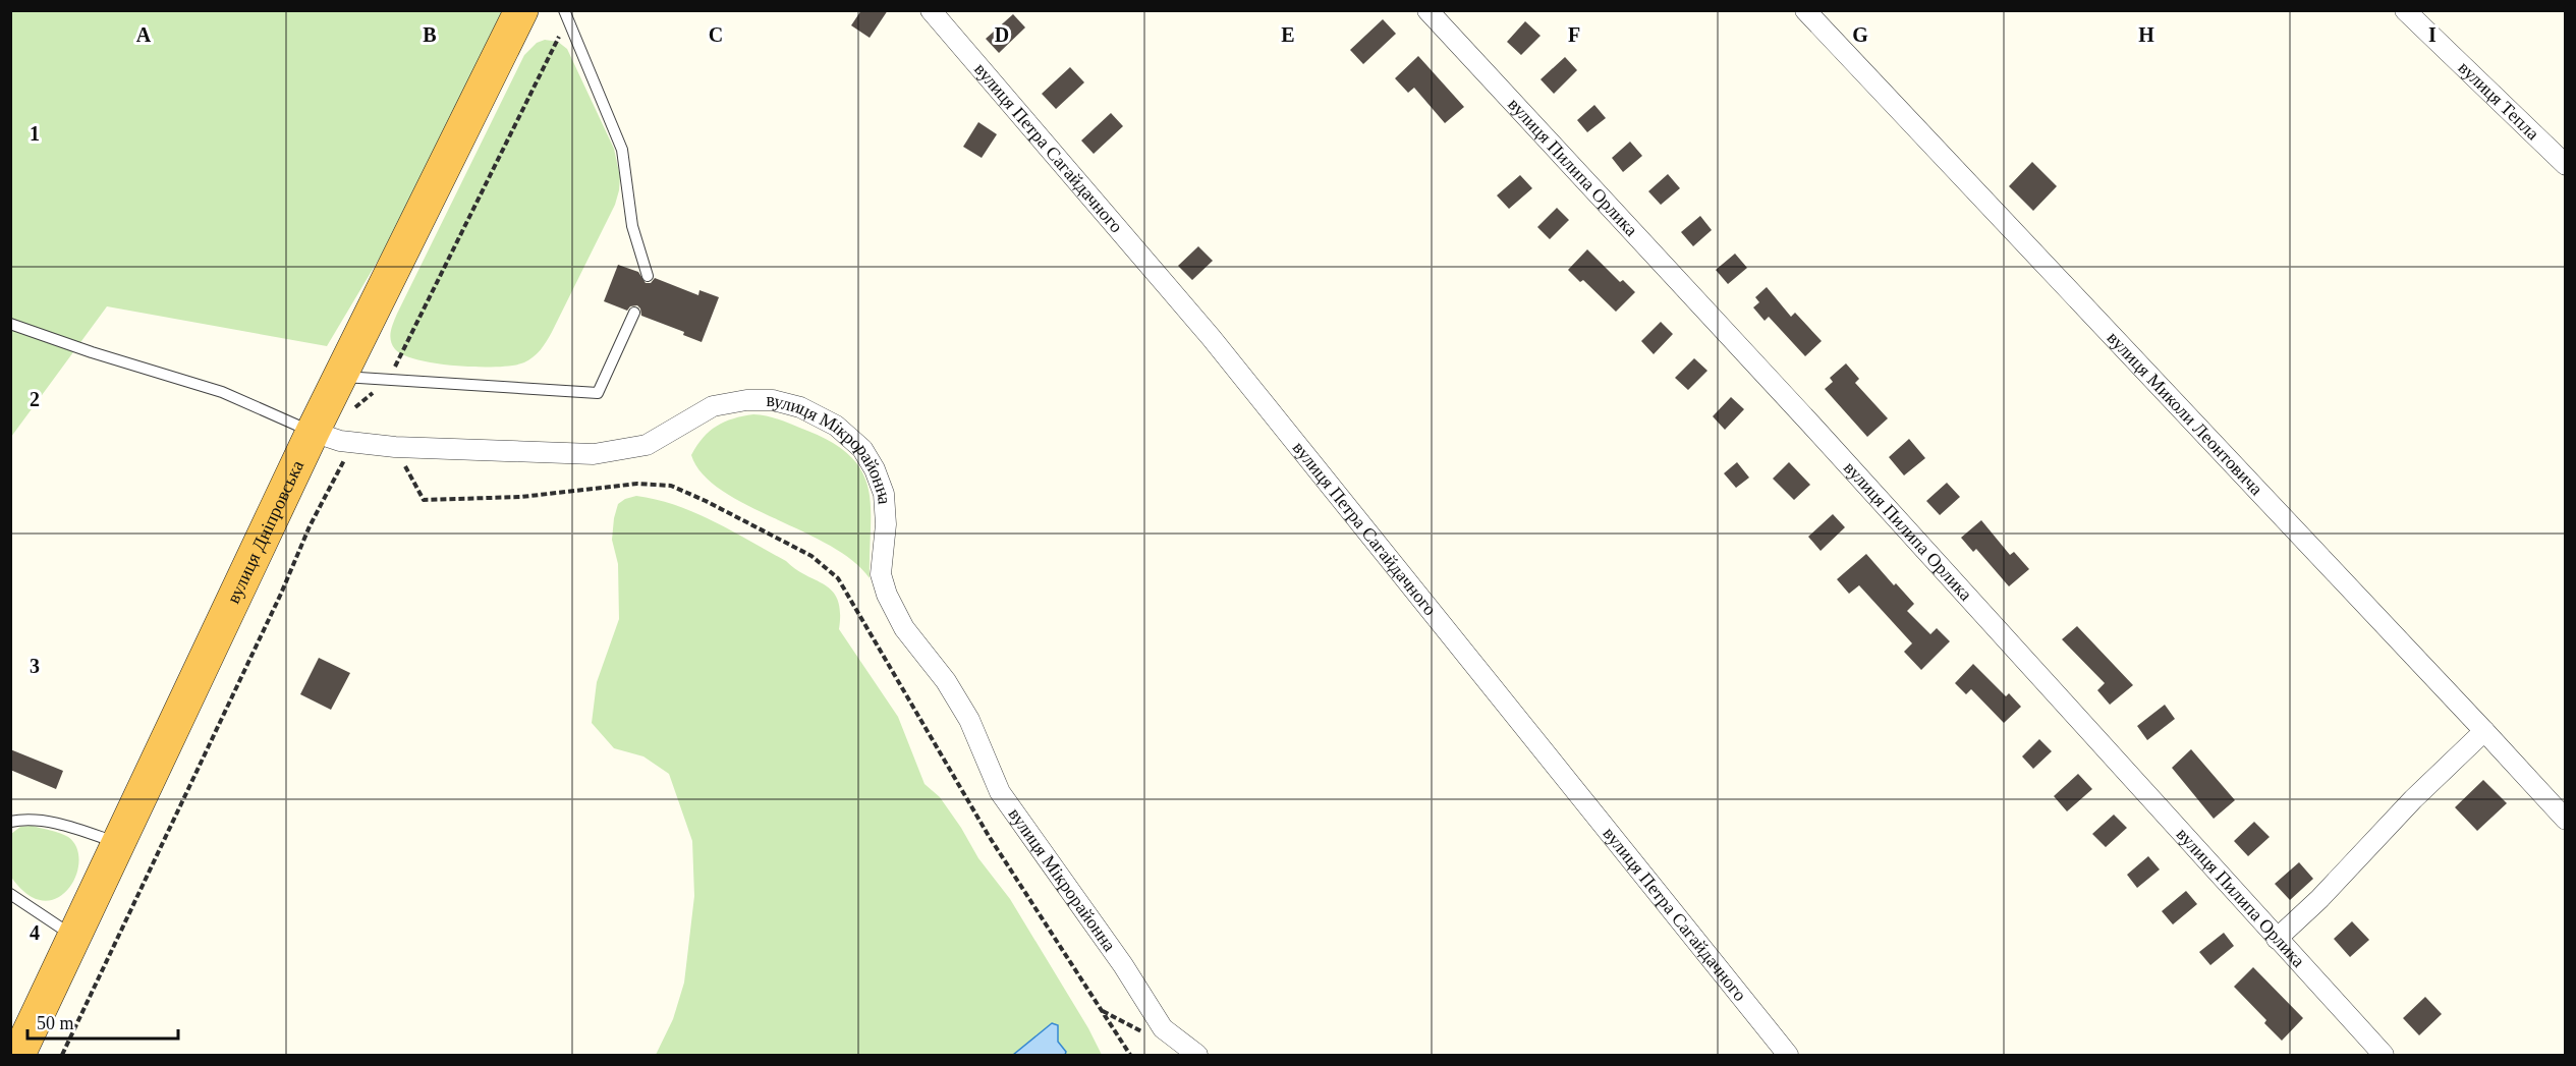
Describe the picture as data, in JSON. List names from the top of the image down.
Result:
{
  "streets": {
    "highway": ["вулиця Дніпровська"],
    "street": [
      "вулиця Тепла",
      "вулиця Петра Сагайдачного",
      "вулиця Пилипа Орлика",
      "вулиця Миколи Леонтовича",
      "вулиця Мікрорайонна"
    ]
  },
  "crossings": [
    ["вулиця Мікрорайонна", "вулиця Дніпровська"]
  ],
  "scale_bar": "50 m",
  "grid": {
    "columns": [
      "A",
      "B",
      "C",
      "D",
      "E",
      "F",
      "G",
      "H",
      "I"
    ],
    "rows": [
      "1",
      "2",
      "3",
      "4"
    ]
  }
}
